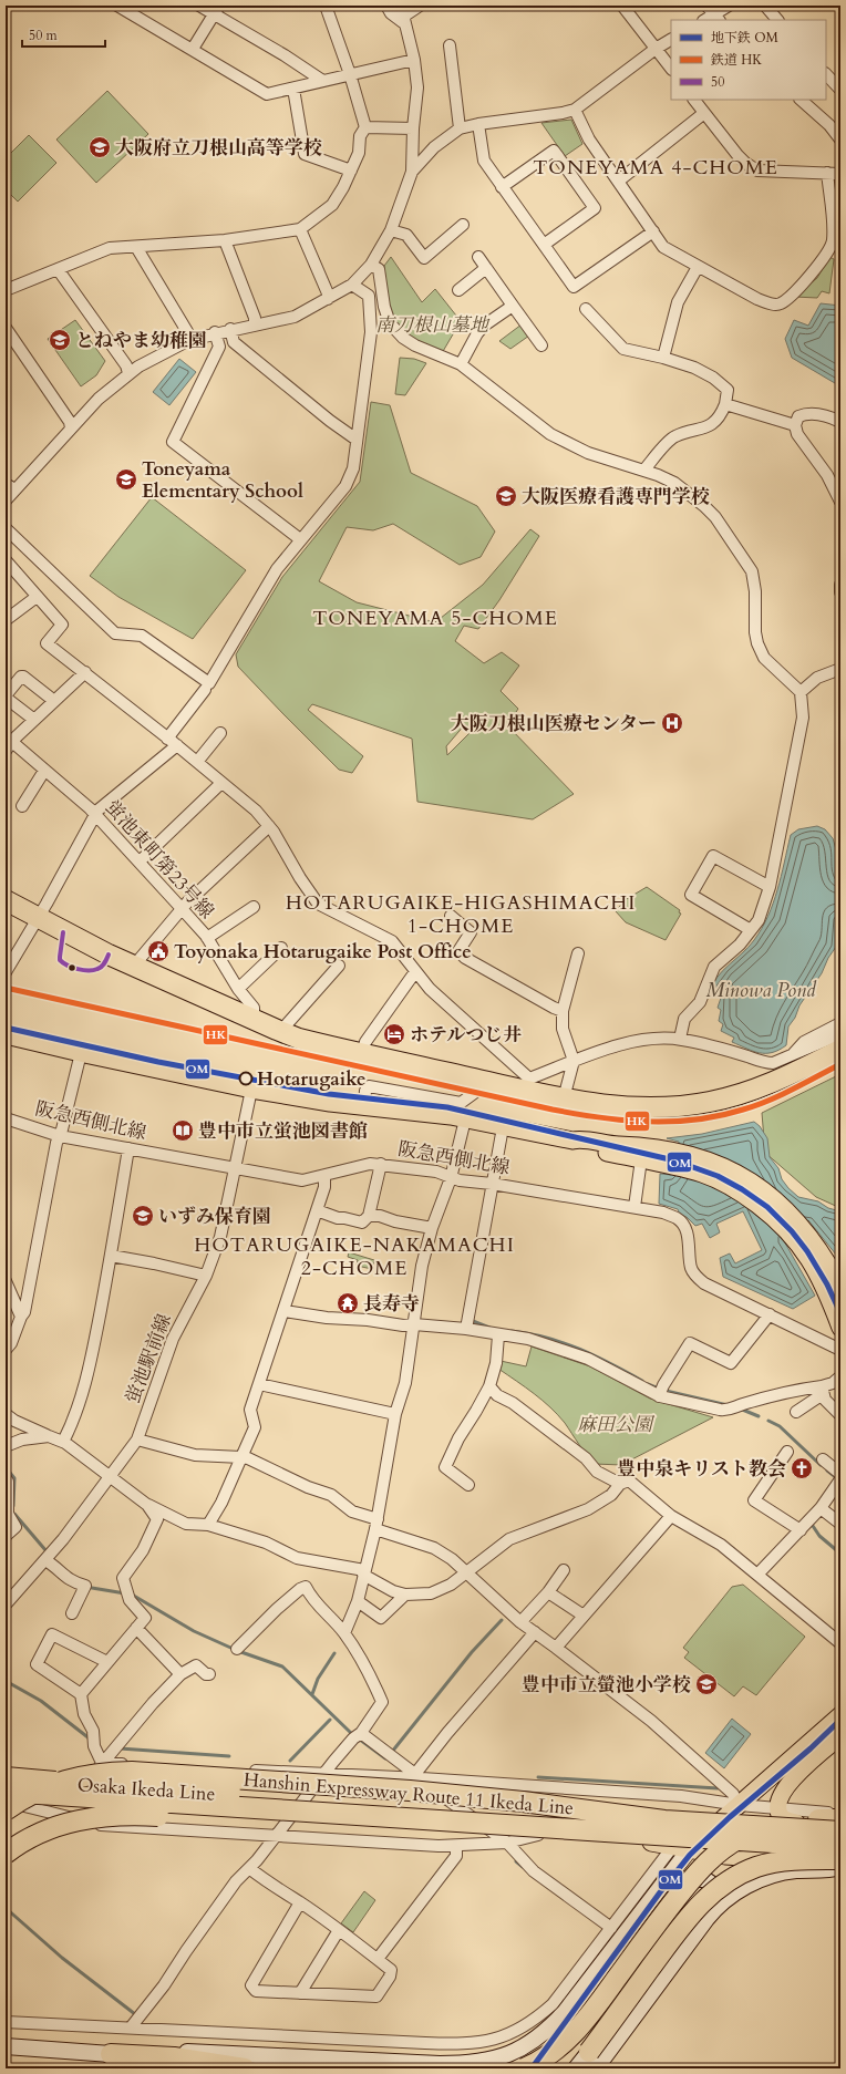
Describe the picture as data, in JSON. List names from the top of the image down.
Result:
{
  "streets": {
    "highway": ["Hanshin Expressway Route 11 Ikeda Line"],
    "main road": ["Osaka Ikeda Line"],
    "street": ["蛍池東町第23号線", "阪急西側北線", "蛍池駅前線"]
  },
  "crossings": [
    ["阪急西側北線", "蛍池駅前線"]
  ],
  "districts": [
    "TONEYAMA 4-CHOME",
    "TONEYAMA 5-CHOME",
    "HOTARUGAIKE-HIGASHIMACHI 1-CHOME",
    "HOTARUGAIKE-NAKAMACHI 2-CHOME"
  ],
  "water": ["Minowa Pond"],
  "parks": ["南刀根山墓地", "麻田公園"],
  "places": {
    "school or university": [
      "大阪府立刀根山高等学校",
      "とねやま幼稚園",
      "Toneyama Elementary School",
      "大阪医療看護専門学校",
      "いずみ保育園",
      "豊中市立螢池小学校"
    ],
    "hospital": ["大阪刀根山医療センター"],
    "public building": ["Toyonaka Hotarugaike Post Office"],
    "hotel": ["ホテルつじ井"],
    "other": ["Hotarugaike"],
    "library": ["豊中市立蛍池図書館"],
    "temple": ["長寿寺"],
    "church": ["豊中泉キリスト教会"]
  },
  "lines": ["transit line 50", "rail line HK", "metro line OM"],
  "legend": ["地下鉄 OM", "鉄道 HK", "50"],
  "scale_bar": "50 m"
}
